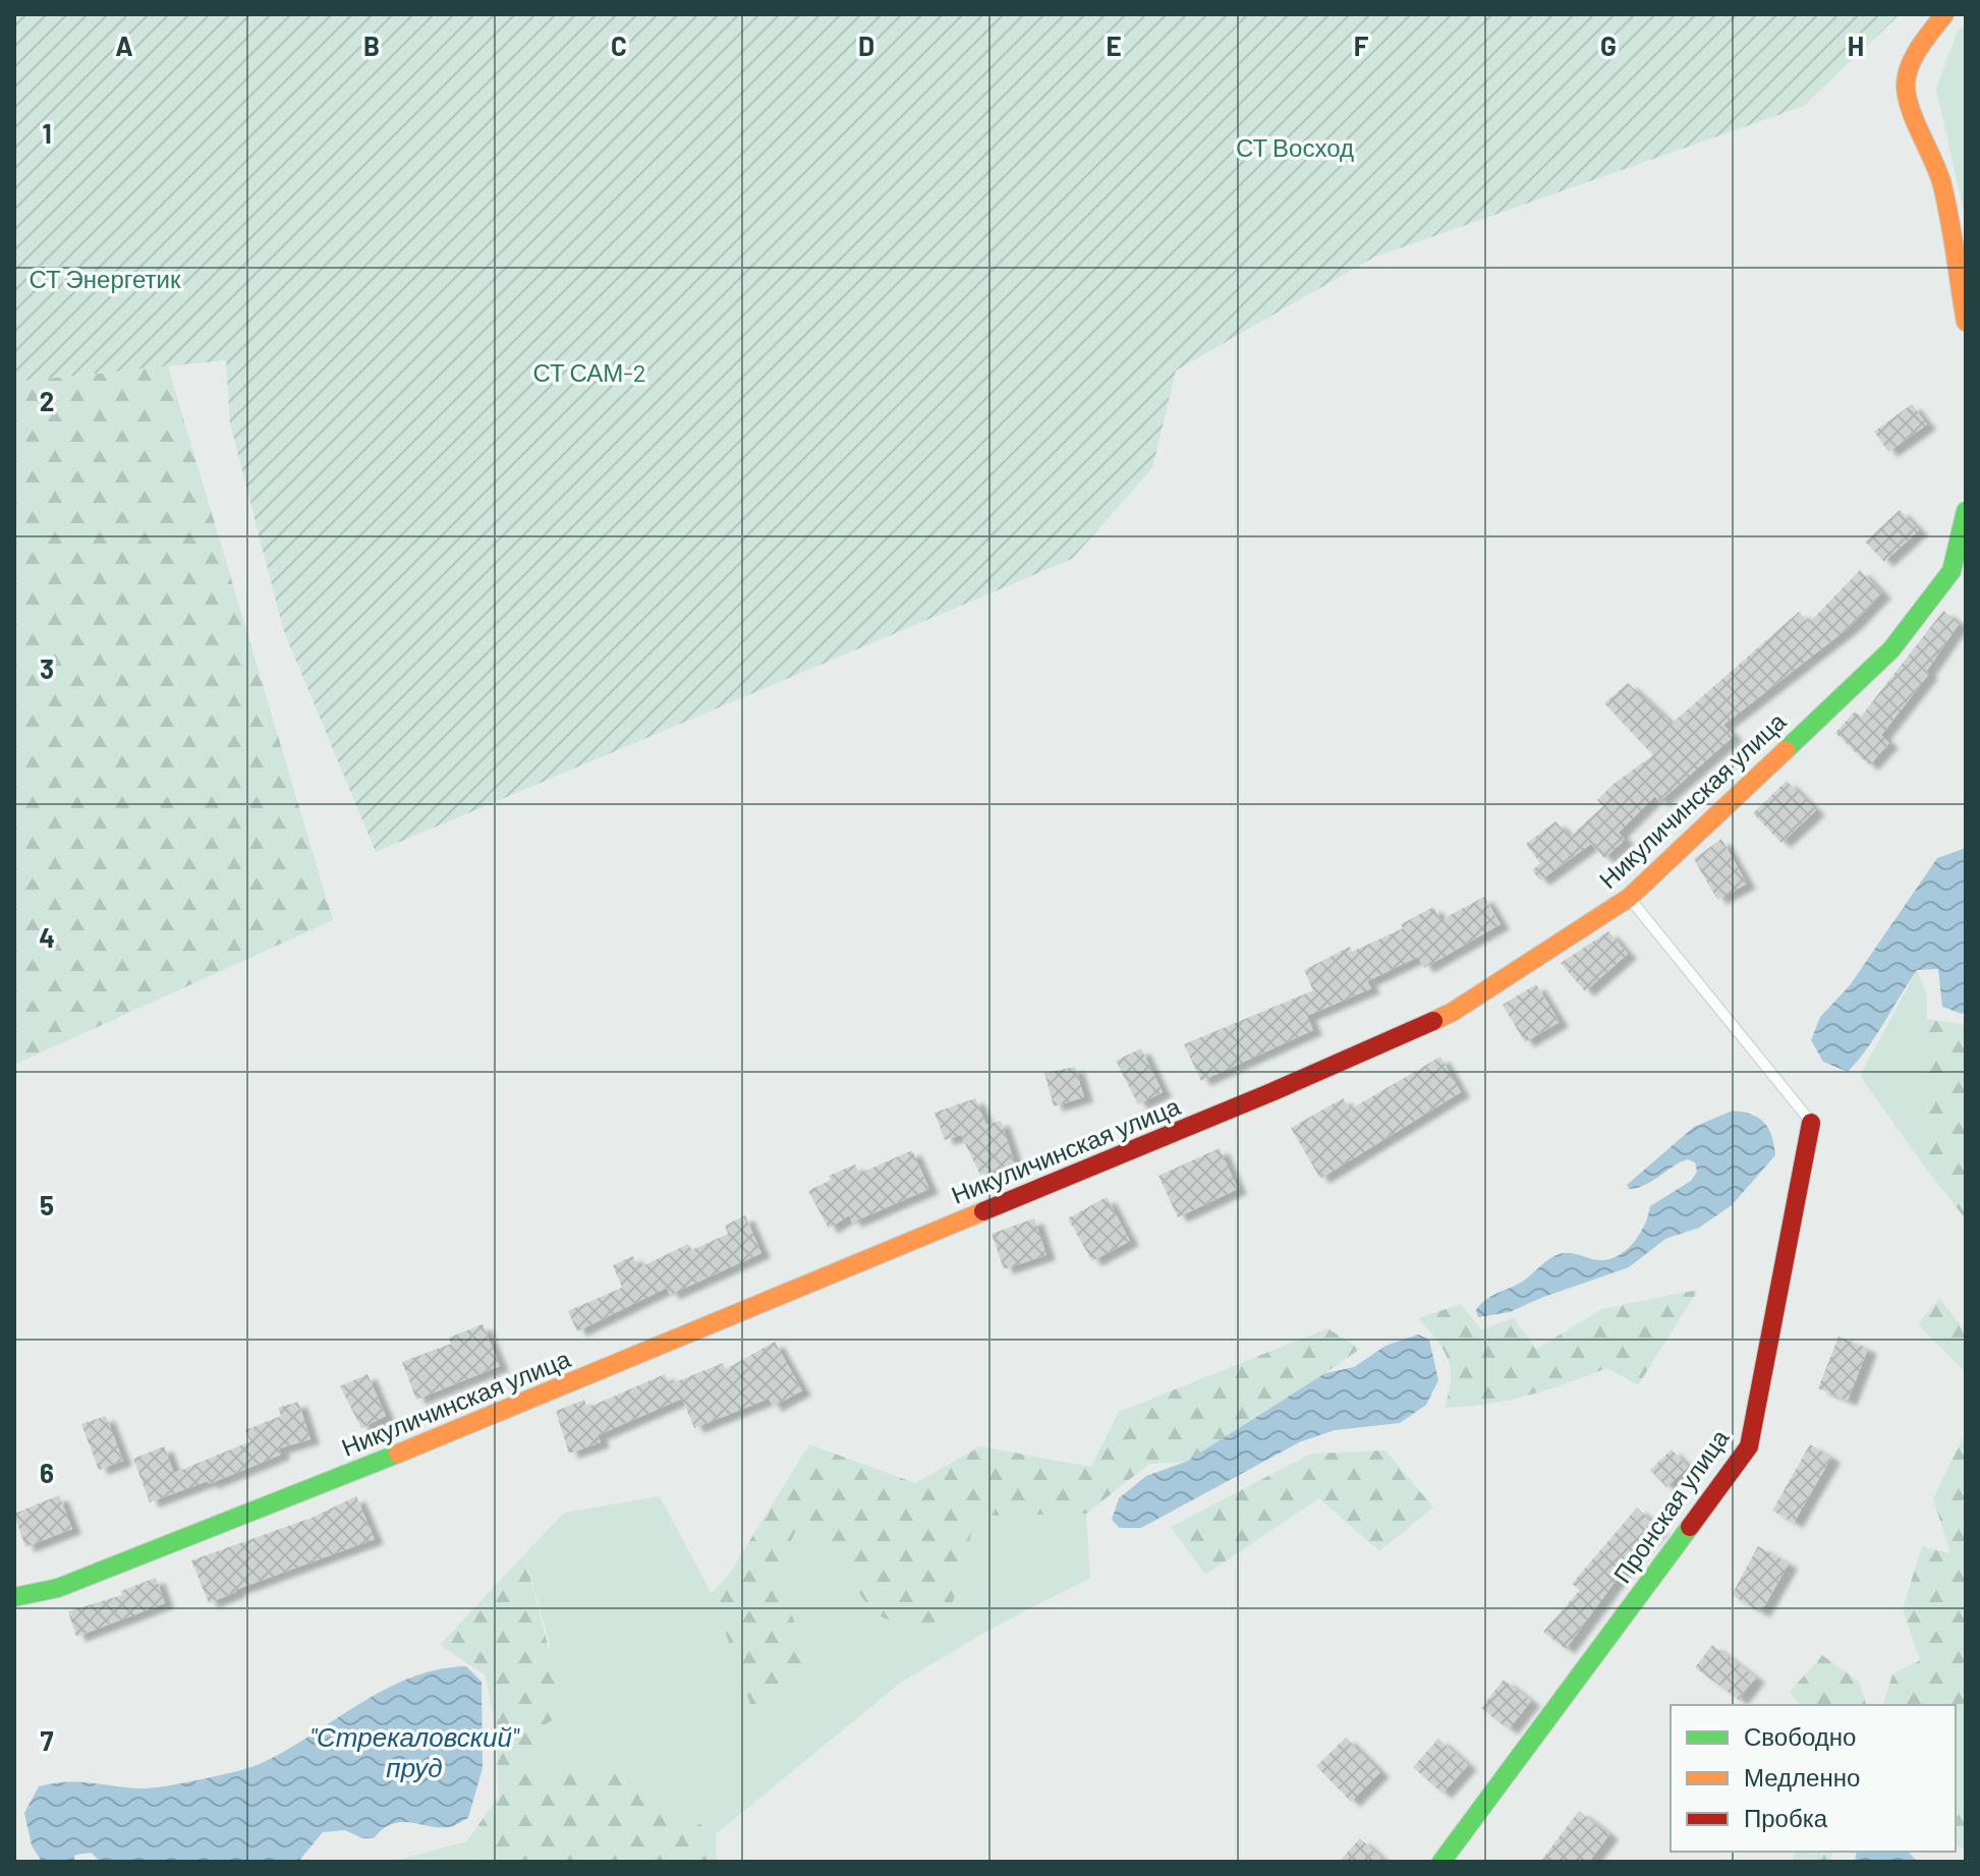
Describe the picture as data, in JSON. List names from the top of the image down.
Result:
{
  "streets": {
    "street": ["Никуличинская улица", "Пронская улица"]
  },
  "water": ["\"Стрекаловский\" пруд"],
  "parks": ["СТ Восход", "СТ Энергетик", "СТ САМ-2"],
  "legend": ["Свободно", "Медленно", "Пробка"],
  "grid": {
    "columns": [
      "A",
      "B",
      "C",
      "D",
      "E",
      "F",
      "G",
      "H"
    ],
    "rows": [
      "1",
      "2",
      "3",
      "4",
      "5",
      "6",
      "7"
    ]
  }
}
